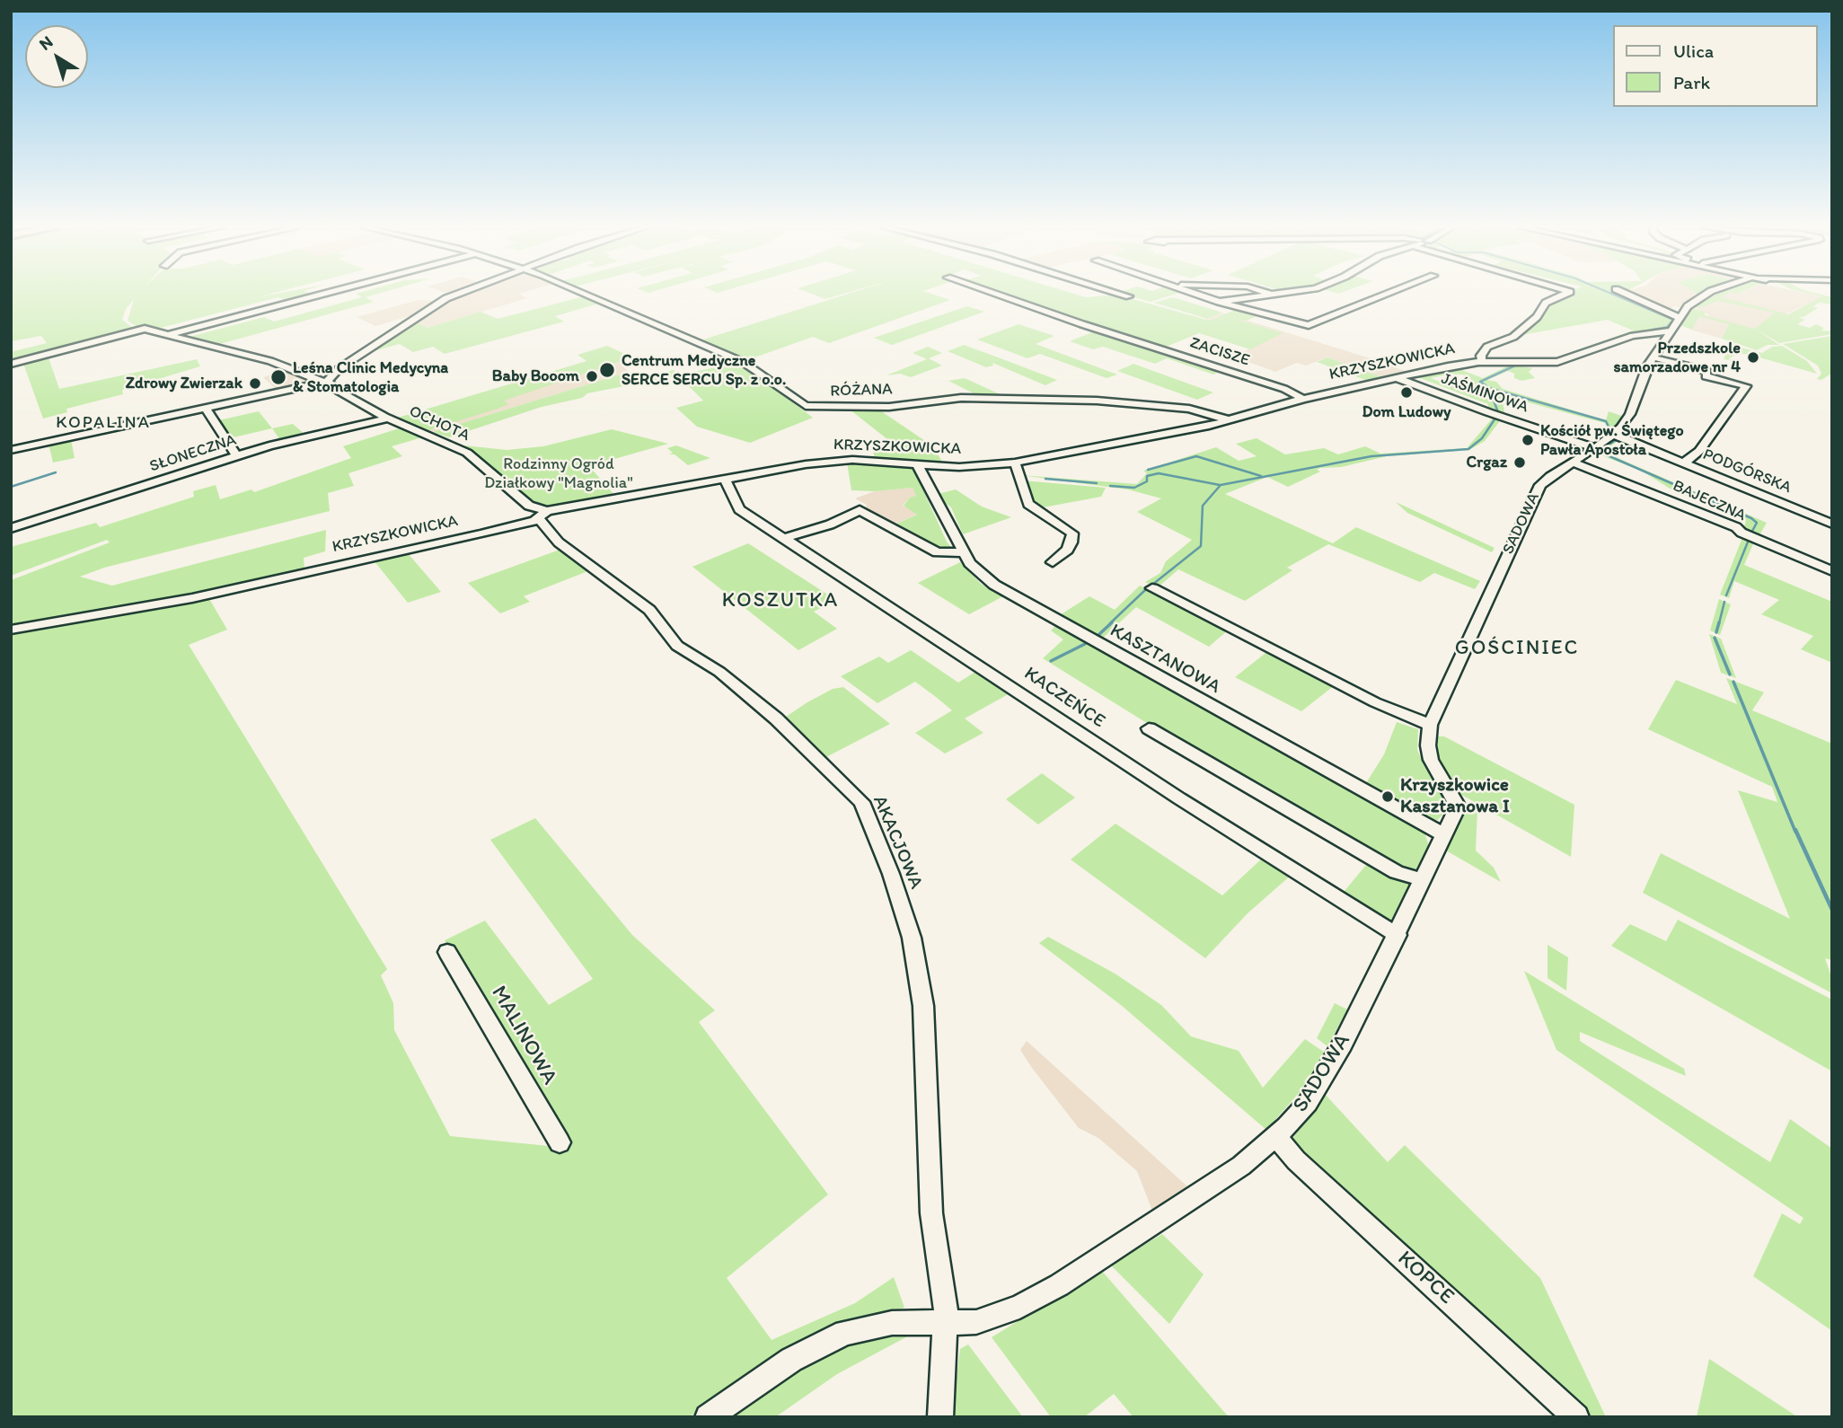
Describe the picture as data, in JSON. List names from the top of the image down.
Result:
{
  "streets": {
    "street": [
      "ZACISZE",
      "KRZYSZKOWICKA",
      "RÓŻANA",
      "JAŚMINOWA",
      "OCHOTA",
      "SŁONECZNA",
      "PODGÓRSKA",
      "BAJECZNA",
      "SADOWA",
      "KASZTANOWA",
      "KACZEŃCE",
      "AKACJOWA",
      "MALINOWA",
      "KOPCE"
    ]
  },
  "crossings": [
    ["ZACISZE", "KRZYSZKOWICKA"],
    ["KRZYSZKOWICKA", "RÓŻANA"],
    ["KRZYSZKOWICKA", "JAŚMINOWA"],
    ["KRZYSZKOWICKA", "OCHOTA"],
    ["KRZYSZKOWICKA", "SADOWA"],
    ["KRZYSZKOWICKA", "KASZTANOWA"],
    ["KRZYSZKOWICKA", "KACZEŃCE"],
    ["KRZYSZKOWICKA", "AKACJOWA"],
    ["JAŚMINOWA", "SADOWA"],
    ["OCHOTA", "SŁONECZNA"],
    ["OCHOTA", "AKACJOWA"],
    ["PODGÓRSKA", "SADOWA"],
    ["BAJECZNA", "SADOWA"],
    ["SADOWA", "KASZTANOWA"],
    ["SADOWA", "KACZEŃCE"],
    ["SADOWA", "AKACJOWA"],
    ["SADOWA", "KOPCE"]
  ],
  "districts": ["KOPALINA", "KOSZUTKA", "GOŚCINIEC"],
  "parks": ["Rodzinny Ogród Działkowy \"Magnolia\""],
  "places": [
    "Przedszkole samorzadowe nr 4",
    "Centrum Medyczne SERCE SERCU Sp. z o.o.",
    "Baby Booom",
    "Leśna Clinic Medycyna & Stomatologia",
    "Zdrowy Zwierzak",
    "Dom Ludowy",
    "Kościół pw. Świętego Pawła Apostoła",
    "Crgaz",
    "Krzyszkowice Kasztanowa I"
  ],
  "legend": ["Ulica", "Park"],
  "north": "top left"
}
